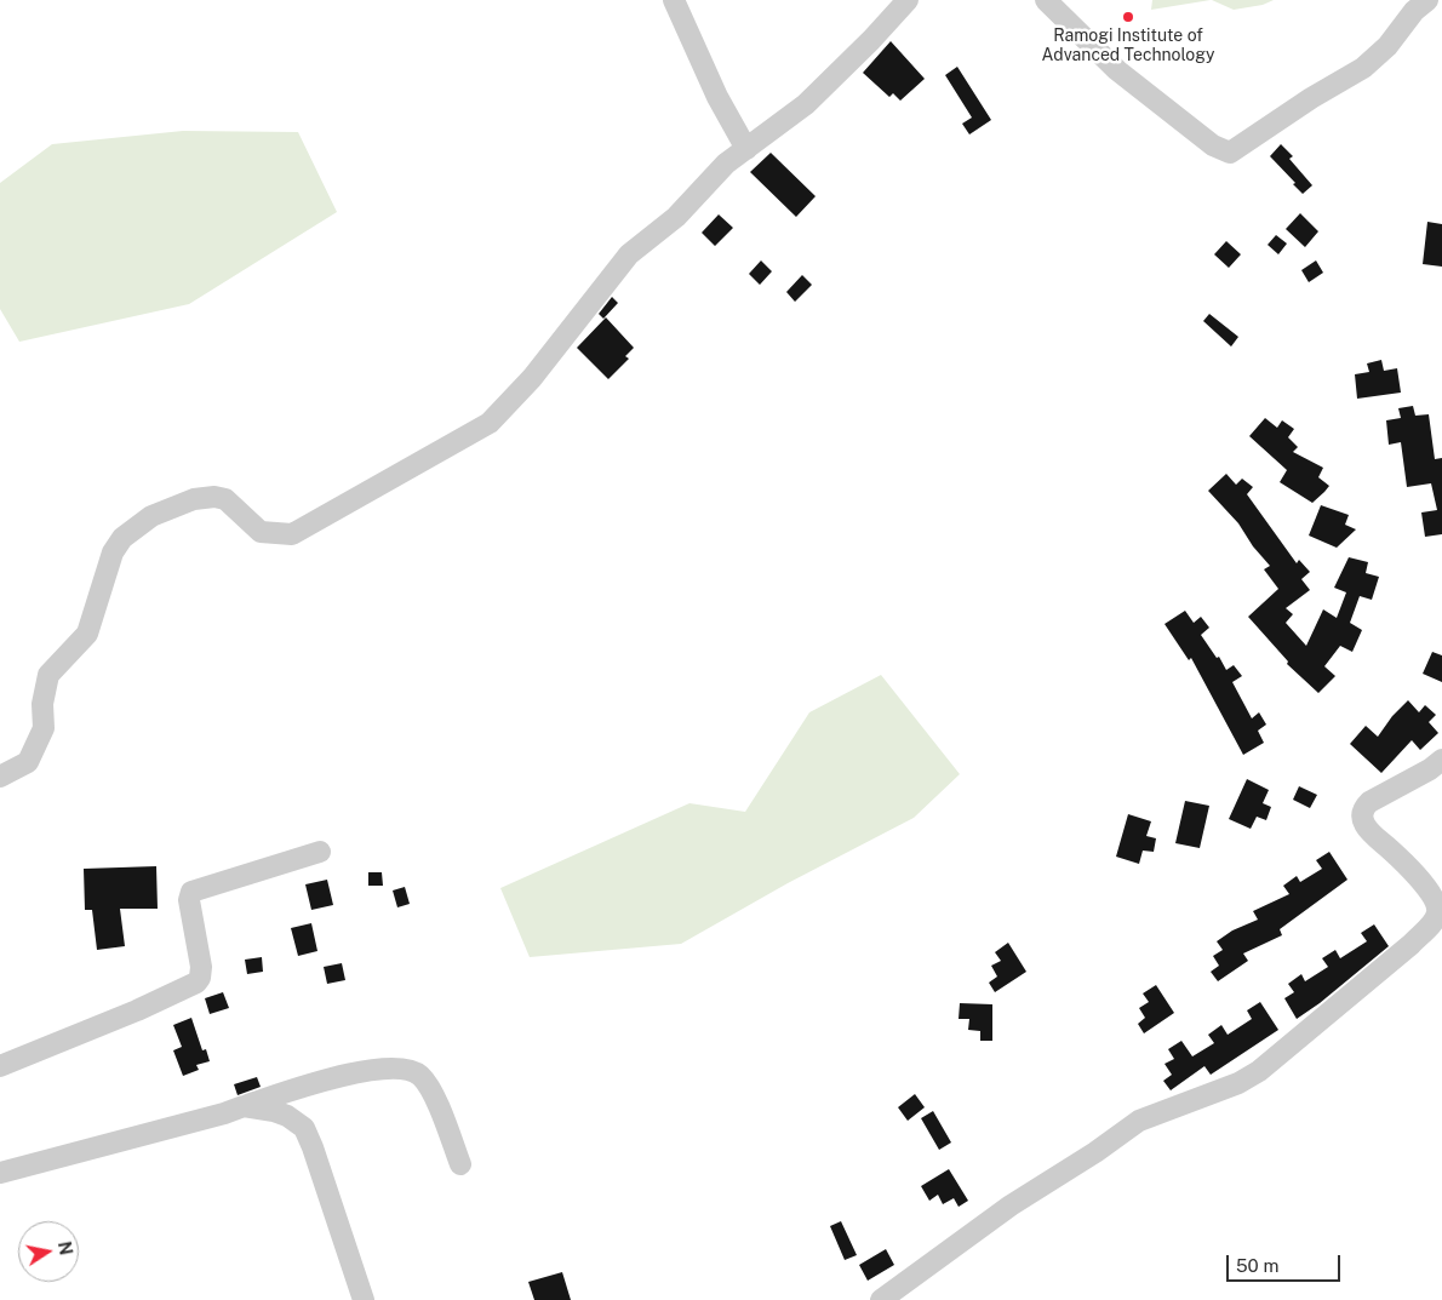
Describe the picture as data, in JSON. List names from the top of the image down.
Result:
{
  "places": ["Ramogi Institute of Advanced Technology"],
  "scale_bar": "50 m",
  "north": "right"
}
